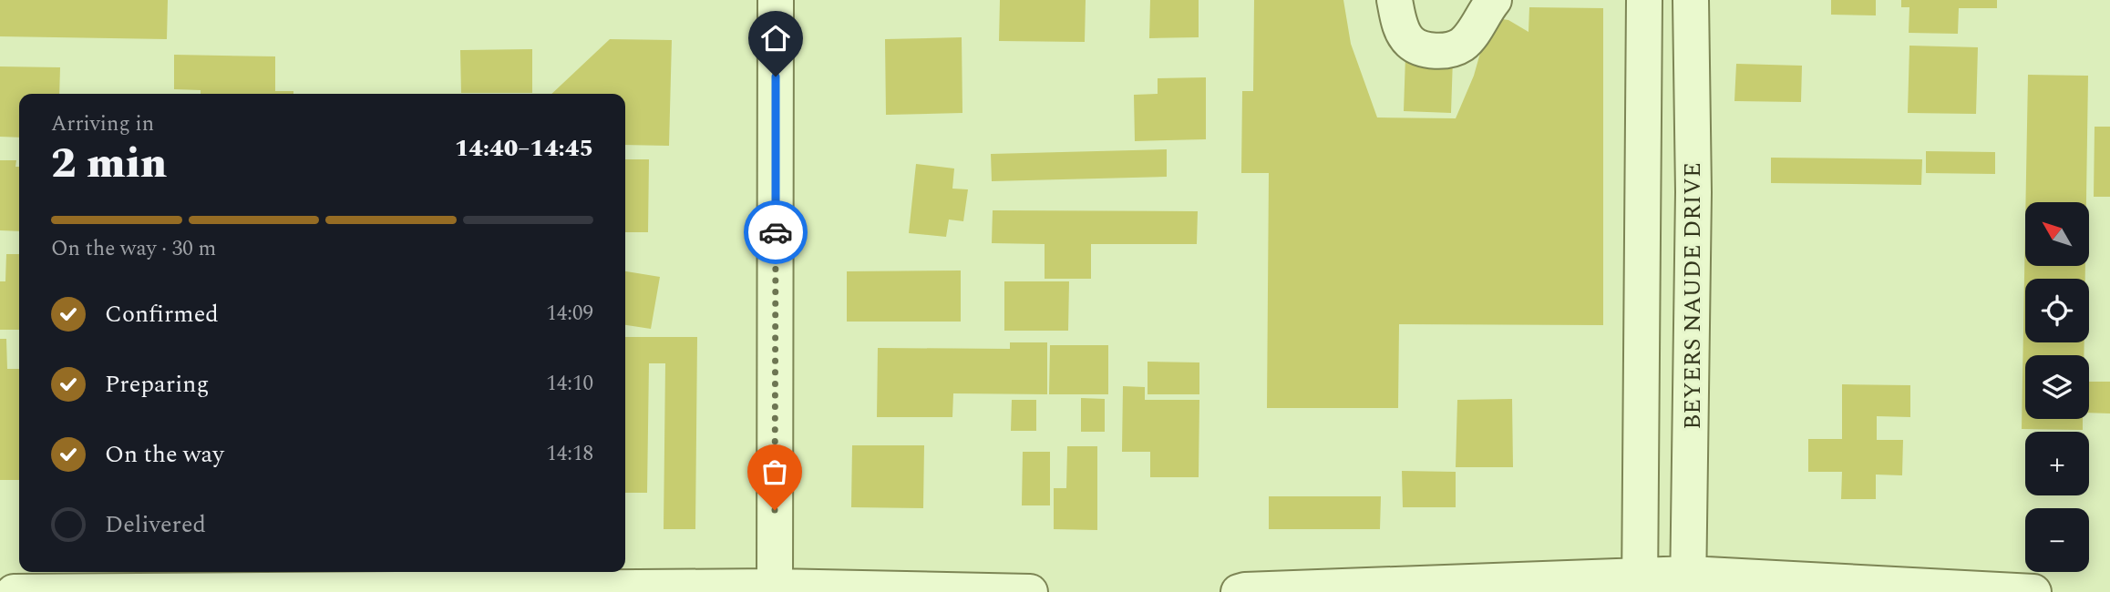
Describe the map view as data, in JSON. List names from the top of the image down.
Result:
{
  "streets": {
    "street": ["BEYERS NAUDE DRIVE"]
  },
  "north": "top left",
  "page": {
    "heading": ["2 min", "Arriving in", "14:40–14:45"],
    "map_buttons": ["+", "−"],
    "bar": "On the way · 30 m",
    "list": [
      ["Confirmed", "14:09"],
      ["Preparing", "14:10"],
      ["On the way", "14:18"],
      "Delivered"
    ]
  }
}
